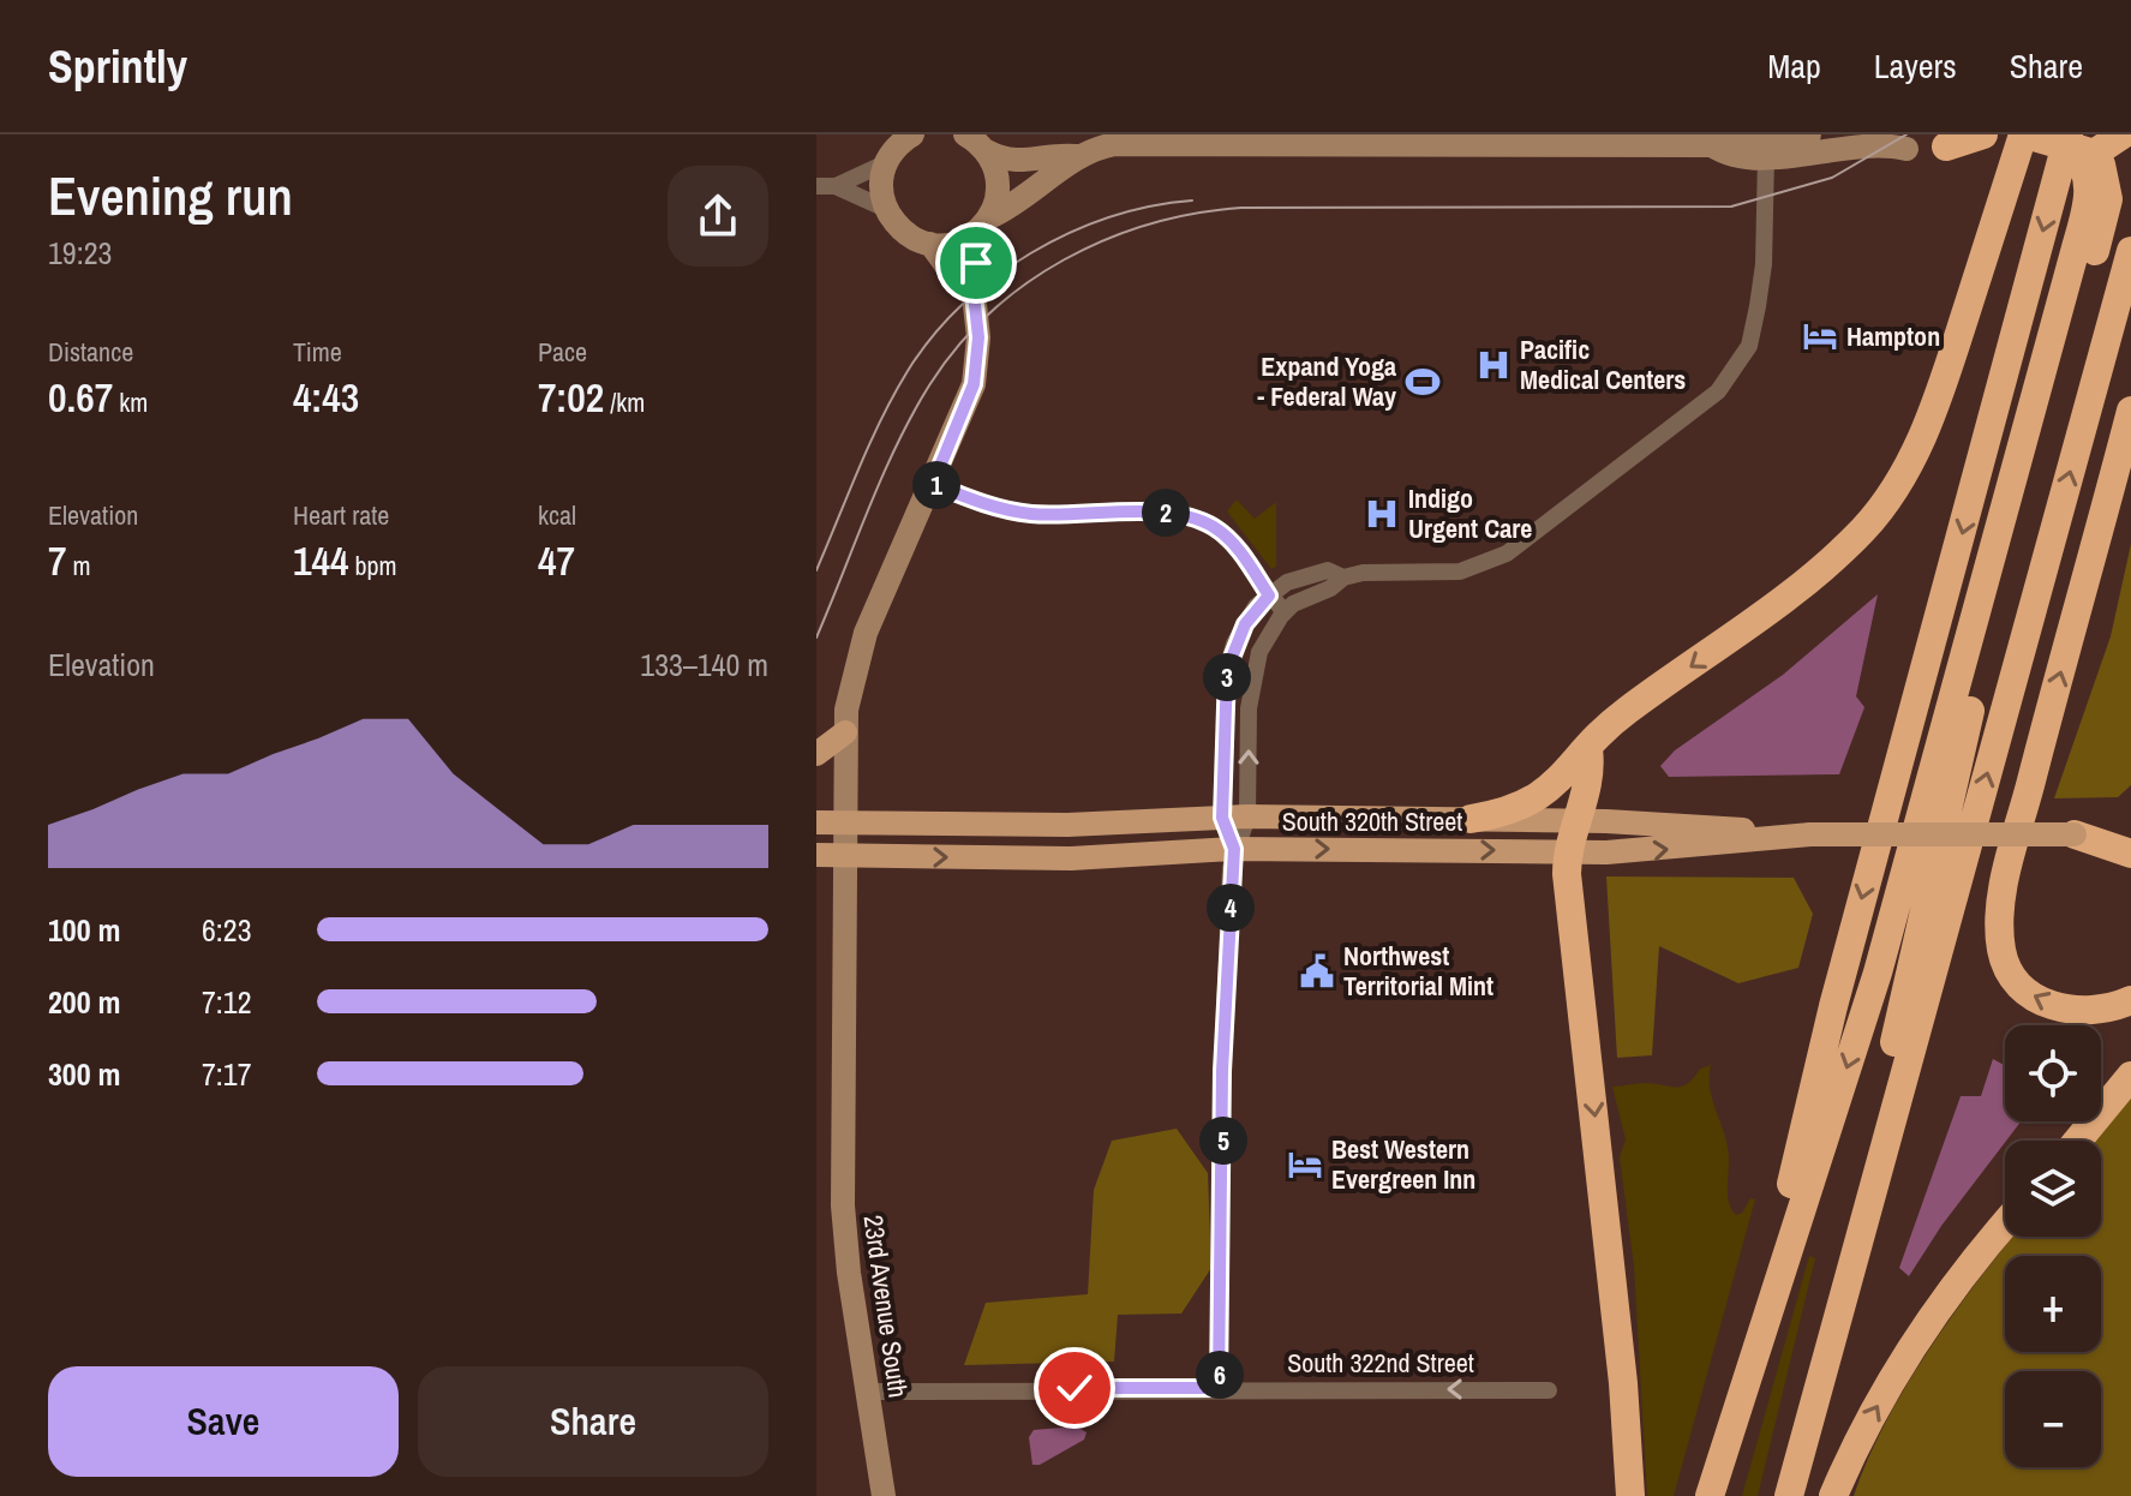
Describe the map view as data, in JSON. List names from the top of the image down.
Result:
{
  "streets": {
    "main road": ["South 320th Street"],
    "street": ["23rd Avenue South", "South 322nd Street"]
  },
  "crossings": [
    ["South 320th Street", "23rd Avenue South"],
    ["23rd Avenue South", "South 322nd Street"]
  ],
  "one_way": ["South 322nd Street"],
  "places": {
    "hotel": ["Hampton", "Best Western Evergreen Inn"],
    "hospital": ["Pacific Medical Centers", "Indigo Urgent Care"],
    "sports": ["Expand Yoga - Federal Way"],
    "public building": ["Northwest Territorial Mint"]
  },
  "page": {
    "header": "Sprintly",
    "nav": ["Map", "Layers", "Share"],
    "heading": ["Evening run", "19:23"],
    "stats": [
      ["Distance", "0.67 km"],
      ["Time", "4:43"],
      ["Pace", "7:02 /km"],
      ["Elevation", "7 m"],
      ["Heart rate", "144 bpm"],
      ["kcal", "47"]
    ],
    "pins": [
      "1",
      "2",
      "3",
      "4",
      "5",
      "6"
    ],
    "chart": ["Elevation", "133–140 m"],
    "list": [
      {
        "name": "100 m",
        "note": "6:23"
      },
      {
        "name": "200 m",
        "note": "7:12"
      },
      {
        "name": "300 m",
        "note": "7:17"
      }
    ],
    "map_buttons": ["+", "−"],
    "buttons": ["Save", "Share"]
  }
}
